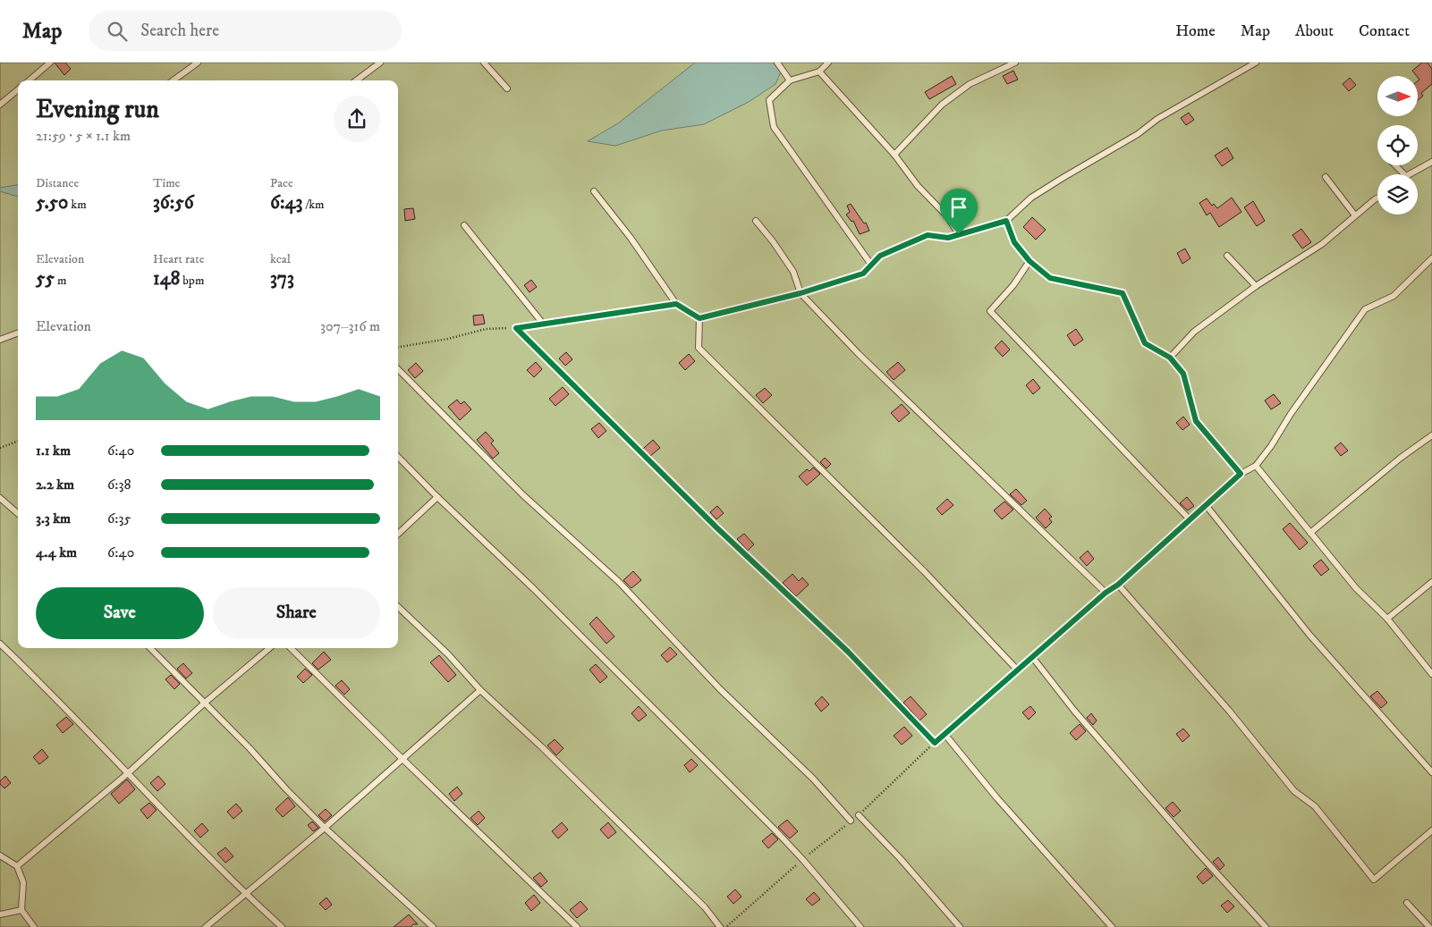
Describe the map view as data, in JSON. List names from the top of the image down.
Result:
{
  "north": "right",
  "page": {
    "header": "Map",
    "search": "Search here",
    "nav": [
      "Home",
      "Map",
      "About",
      "Contact"
    ],
    "heading": ["Evening run", "21:59 · 5 × 1.1 km"],
    "stats": [
      ["Distance", "5.50 km"],
      ["Time", "36:56"],
      ["Pace", "6:43 /km"],
      ["Elevation", "55 m"],
      ["Heart rate", "148 bpm"],
      ["kcal", "373"]
    ],
    "chart": ["Elevation", "307–316 m"],
    "list": [
      {
        "name": "1.1 km",
        "note": "6:40"
      },
      {
        "name": "2.2 km",
        "note": "6:38"
      },
      {
        "name": "3.3 km",
        "note": "6:35"
      },
      {
        "name": "4.4 km",
        "note": "6:40"
      }
    ],
    "buttons": ["Save", "Share"]
  }
}
